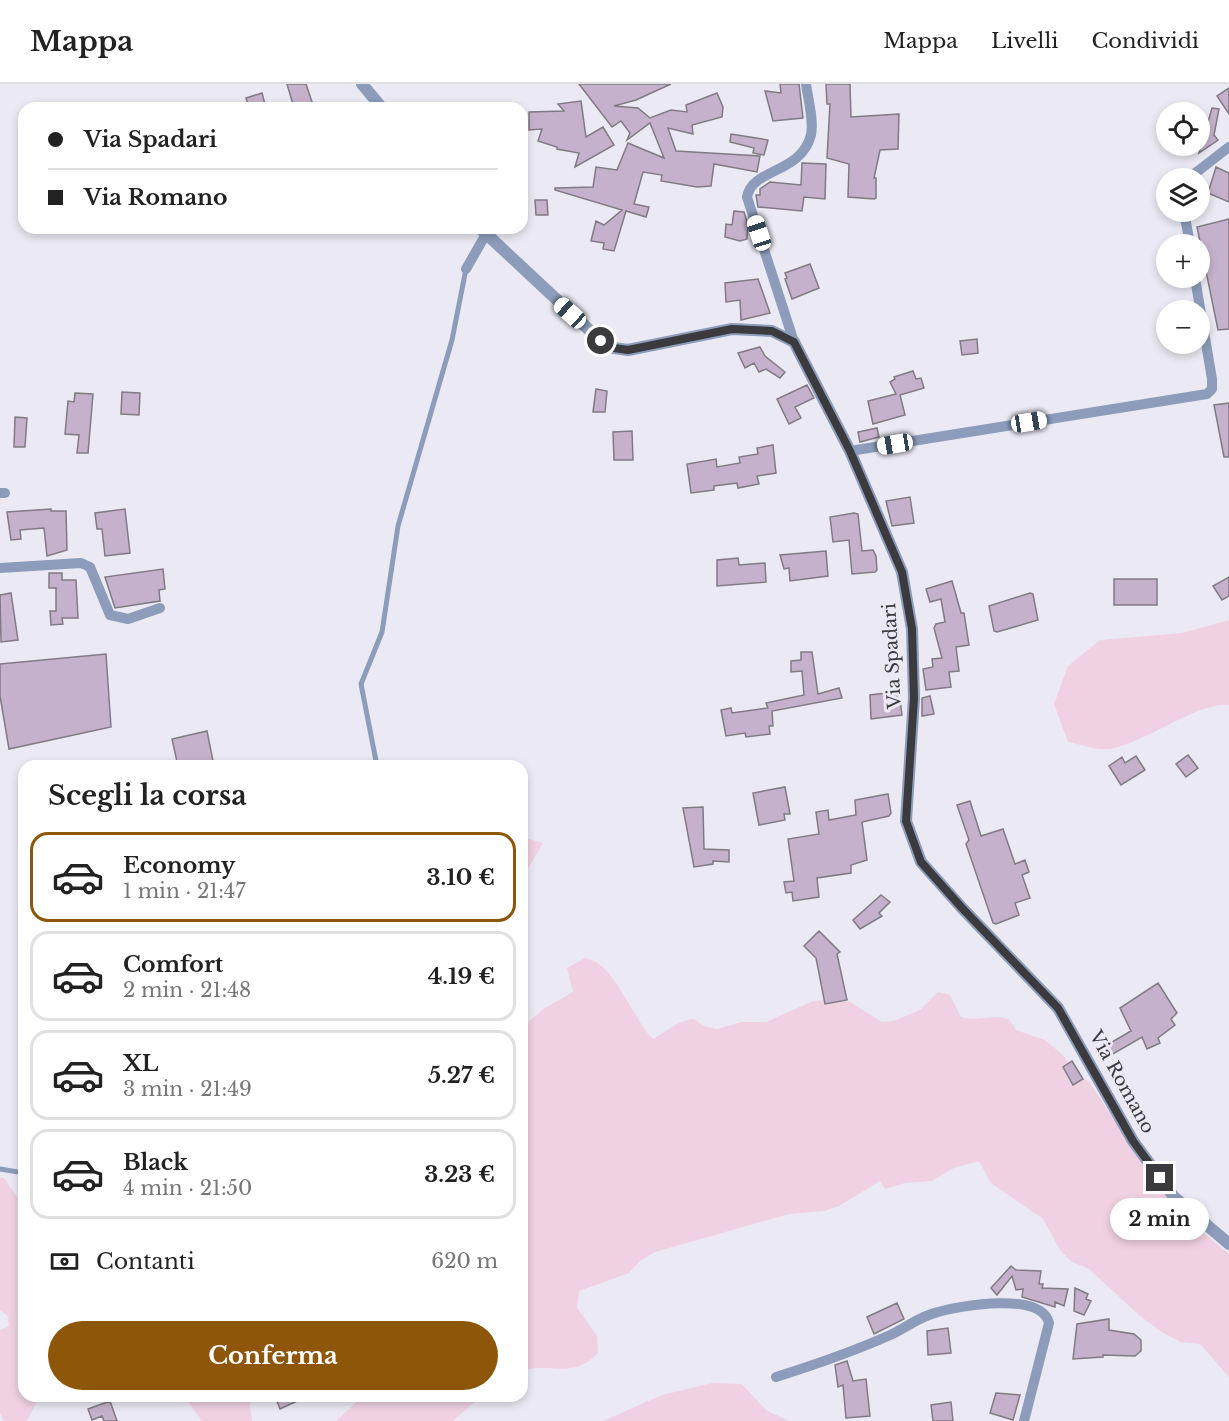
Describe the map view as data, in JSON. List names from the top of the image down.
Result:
{
  "streets": {
    "street": ["Via Spadari", "Via Romano"]
  },
  "crossings": [
    ["Via Spadari", "Via Romano"]
  ],
  "page": {
    "header": "Mappa",
    "nav": ["Mappa", "Livelli", "Condividi"],
    "map_buttons": ["+", "−"],
    "banner": ["Via Spadari", "Via Romano"],
    "heading": "Scegli la corsa",
    "list": [
      {
        "name": "Economy",
        "note": "1 min · 21:47",
        "value": "3.10 €"
      },
      {
        "name": "Comfort",
        "note": "2 min · 21:48",
        "value": "4.19 €"
      },
      {
        "name": "XL",
        "note": "3 min · 21:49",
        "value": "5.27 €"
      },
      {
        "name": "Black",
        "note": "4 min · 21:50",
        "value": "3.23 €"
      }
    ],
    "bubble": "2 min",
    "pay": ["Contanti", "620 m"],
    "buttons": "Conferma"
  }
}
